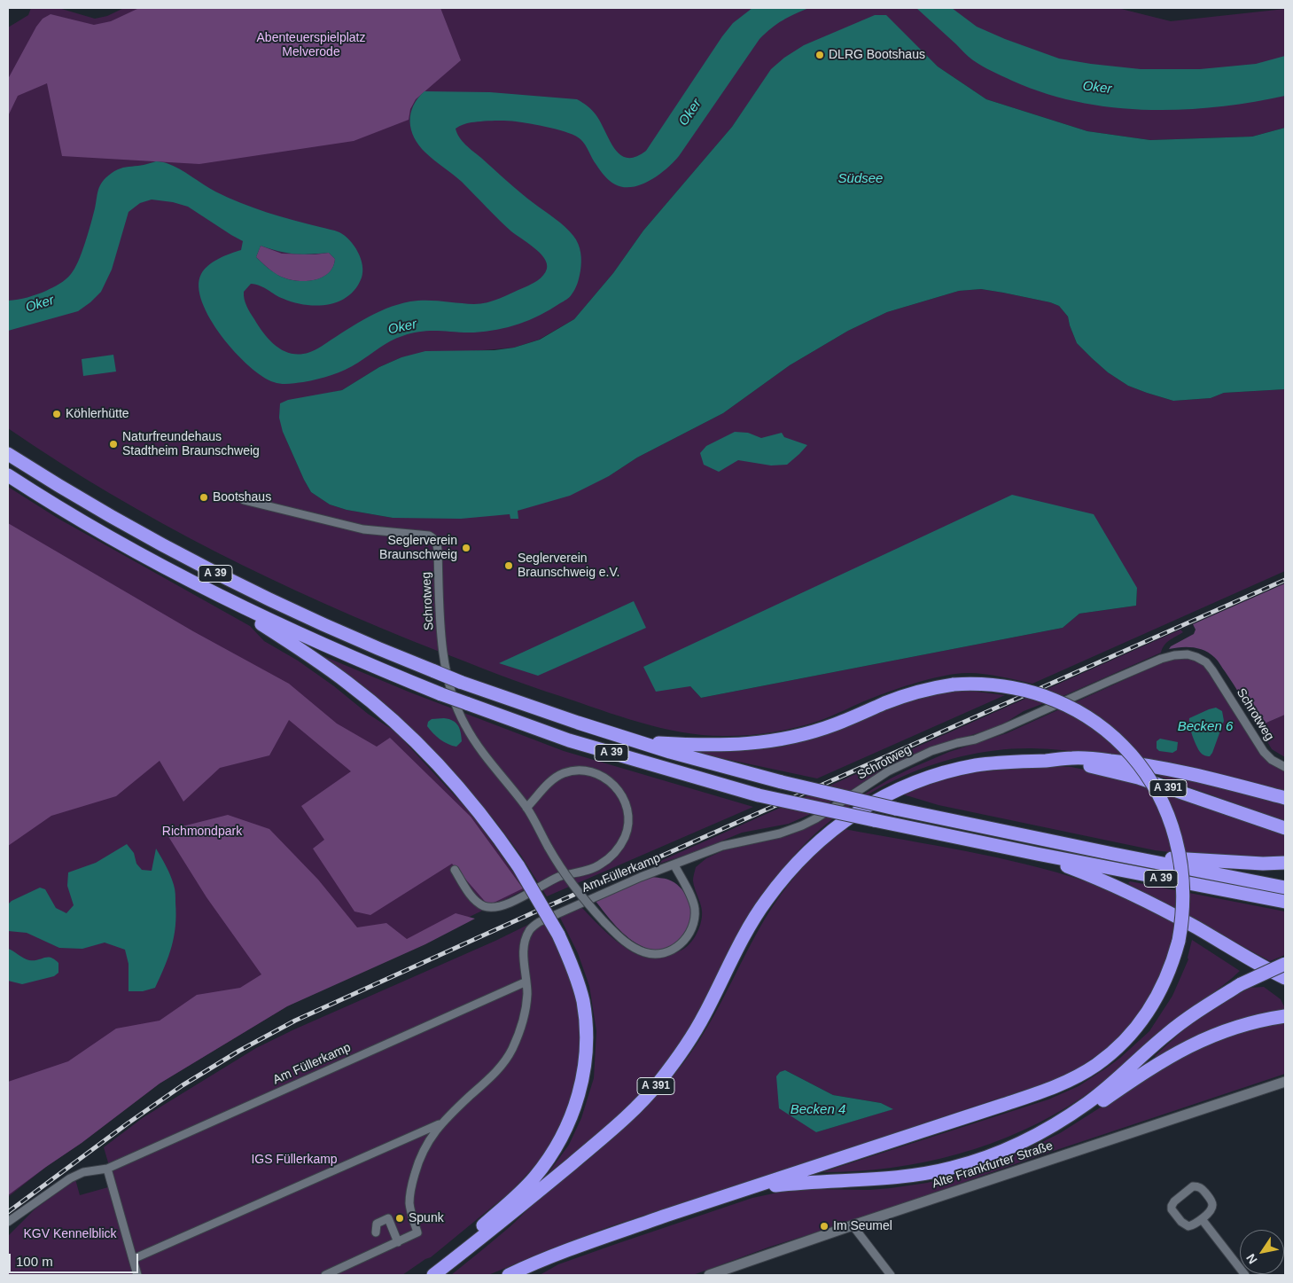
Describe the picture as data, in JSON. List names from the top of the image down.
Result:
{
  "streets": {
    "highway": ["A 39", "A 391"],
    "street": ["Schrotweg", "Am Füllerkamp", "Alte Frankfurter Straße"]
  },
  "crossings": [
    ["Schrotweg", "Am Füllerkamp"]
  ],
  "water": [
    "Oker",
    "Südsee",
    "Becken 6",
    "Becken 4"
  ],
  "parks": [
    "Abenteuerspielplatz Melverode",
    "Richmondpark",
    "IGS Füllerkamp",
    "KGV Kennelblick"
  ],
  "places": [
    "DLRG Bootshaus",
    "Köhlerhütte",
    "Naturfreundehaus Stadtheim Braunschweig",
    "Bootshaus",
    "Seglerverein Braunschweig",
    "Seglerverein Braunschweig e.V.",
    "Spunk",
    "Im Seumel"
  ],
  "scale_bar": "100 m",
  "north": "bottom left"
}
